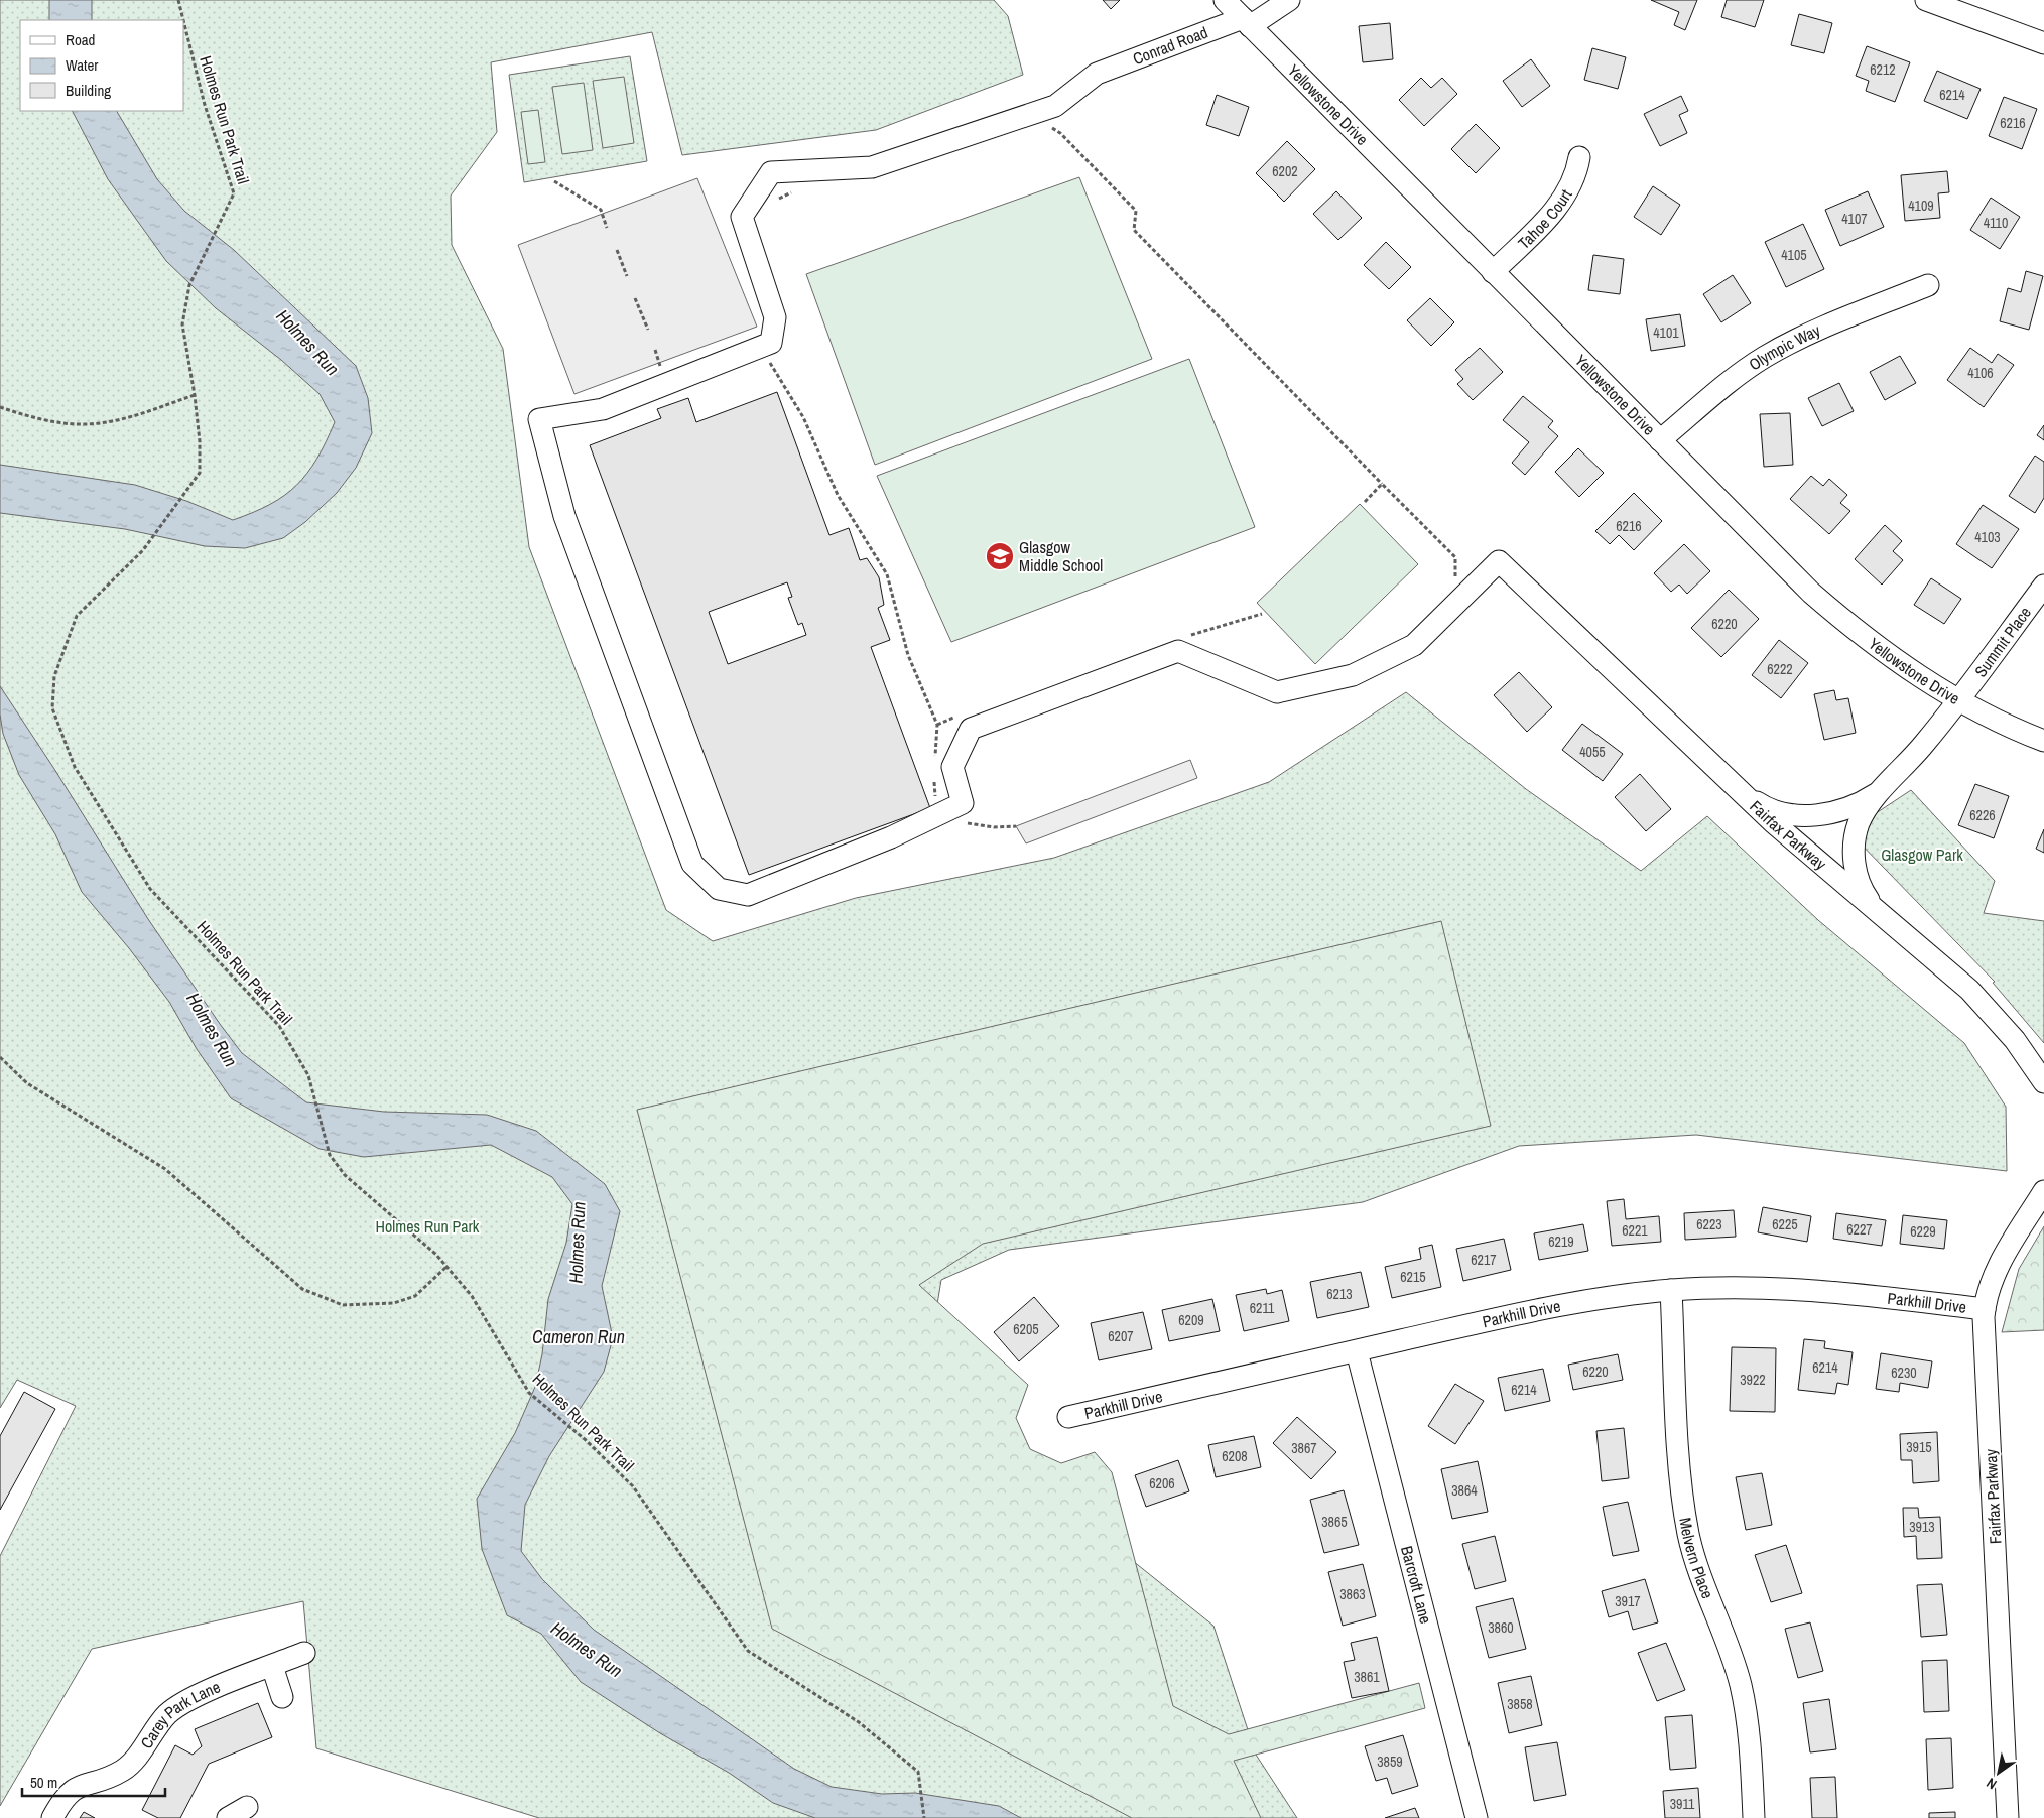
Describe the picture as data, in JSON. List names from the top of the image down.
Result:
{
  "streets": {
    "street": [
      "Conrad Road",
      "Yellowstone Drive",
      "Tahoe Court",
      "Olympic Way",
      "Summit Place",
      "Fairfax Parkway",
      "Parkhill Drive",
      "Melvern Place",
      "Barcroft Lane",
      "Carey Park Lane"
    ],
    "path": ["Holmes Run Park Trail"]
  },
  "crossings": [
    ["Conrad Road", "Yellowstone Drive"],
    ["Conrad Road", "Fairfax Parkway"],
    ["Yellowstone Drive", "Tahoe Court"],
    ["Yellowstone Drive", "Olympic Way"],
    ["Yellowstone Drive", "Summit Place"],
    ["Summit Place", "Fairfax Parkway"],
    ["Fairfax Parkway", "Parkhill Drive"],
    ["Parkhill Drive", "Melvern Place"],
    ["Parkhill Drive", "Barcroft Lane"]
  ],
  "water": ["Holmes Run", "Cameron Run"],
  "parks": ["Glasgow Park", "Holmes Run Park"],
  "places": {
    "school or university": ["Glasgow Middle School"]
  },
  "house_numbers": [
    "6212",
    "6214",
    "6216",
    "6202",
    "4109",
    "4107",
    "4110",
    "4105",
    "4101",
    "4106",
    "6216",
    "4103",
    "6220",
    "6222",
    "4055",
    "6226",
    "6223",
    "6225",
    "6227",
    "6221",
    "6229",
    "6219",
    "6217",
    "6215",
    "6213",
    "6211",
    "6209",
    "6205",
    "6207",
    "6214",
    "6220",
    "6230",
    "3922",
    "6214",
    "3915",
    "3867",
    "6208",
    "6206",
    "3864",
    "3865",
    "3913",
    "3863",
    "3917",
    "3860",
    "3861",
    "3858",
    "3859",
    "3911"
  ],
  "legend": ["Road", "Water", "Building"],
  "scale_bar": "50 m",
  "north": "bottom left"
}
